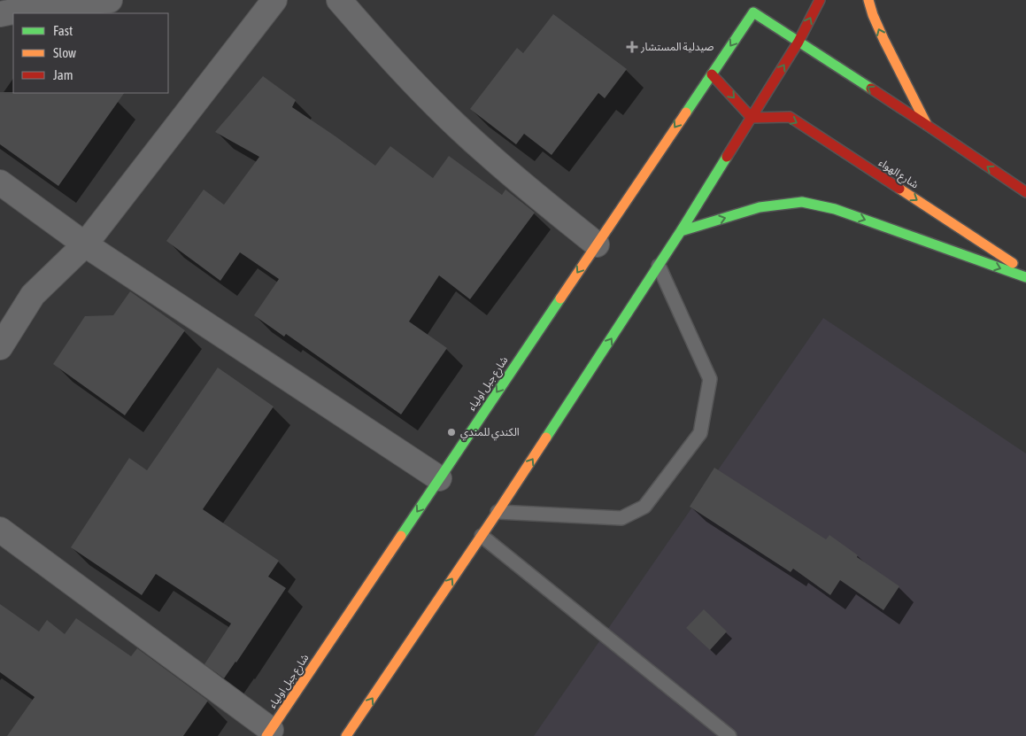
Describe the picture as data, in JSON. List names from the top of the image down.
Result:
{
  "streets": {
    "main road": ["شارع الهواء", "شارع جبل اولياء"]
  },
  "places": {
    "health": ["صيدلية المستشار"],
    "other": ["الكندي للمندي"]
  },
  "legend": ["Fast", "Slow", "Jam"]
}
